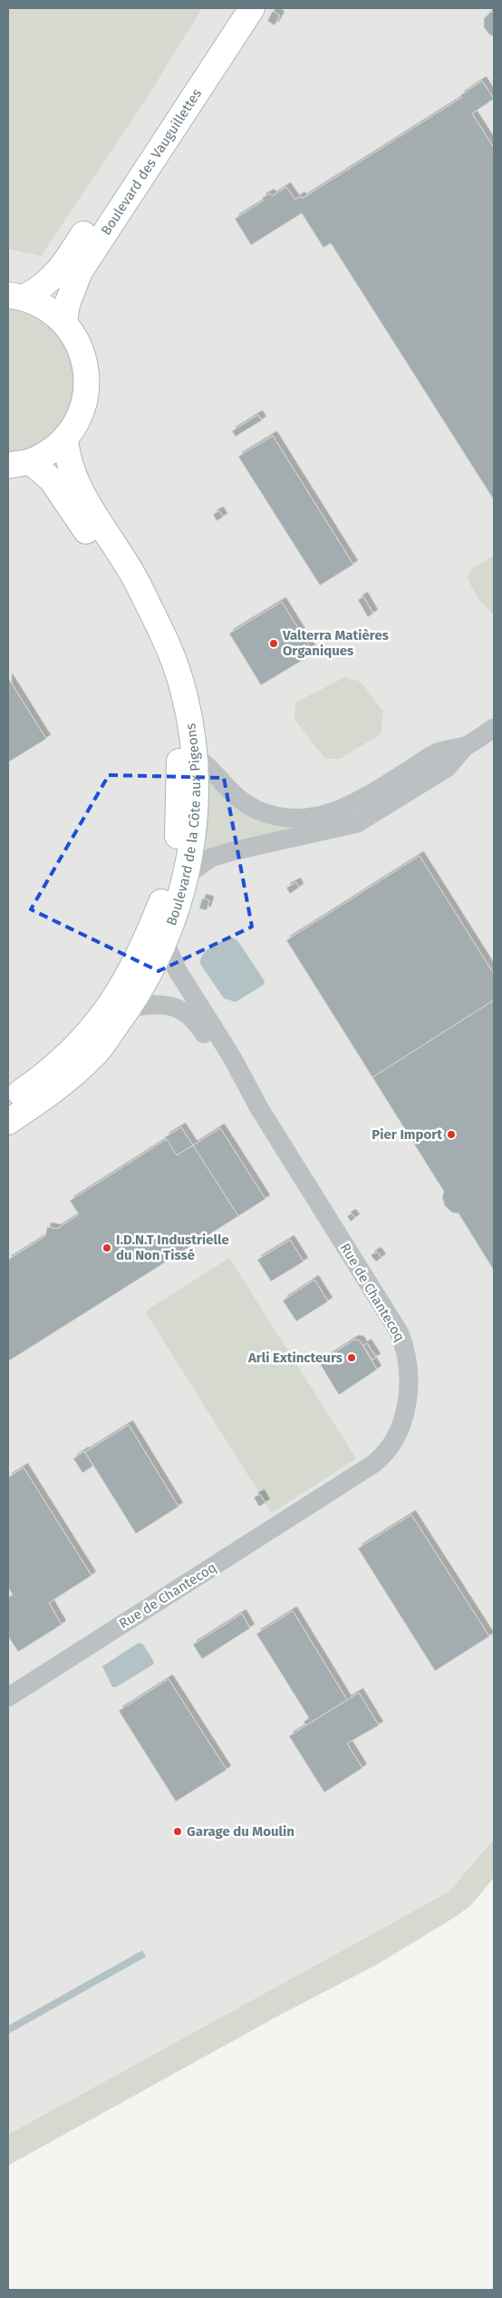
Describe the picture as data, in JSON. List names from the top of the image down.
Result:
{
  "streets": {
    "street": ["Boulevard des Vauguillettes", "Boulevard de la Côte aux Pigeons", "Rue de Chantecoq"]
  },
  "crossings": [
    ["Boulevard de la Côte aux Pigeons", "Rue de Chantecoq"]
  ],
  "places": [
    "Valterra Matières Organiques",
    "Pier Import",
    "I.D.N.T Industrielle du Non Tissé",
    "Arli Extincteurs",
    "Garage du Moulin"
  ]
}
